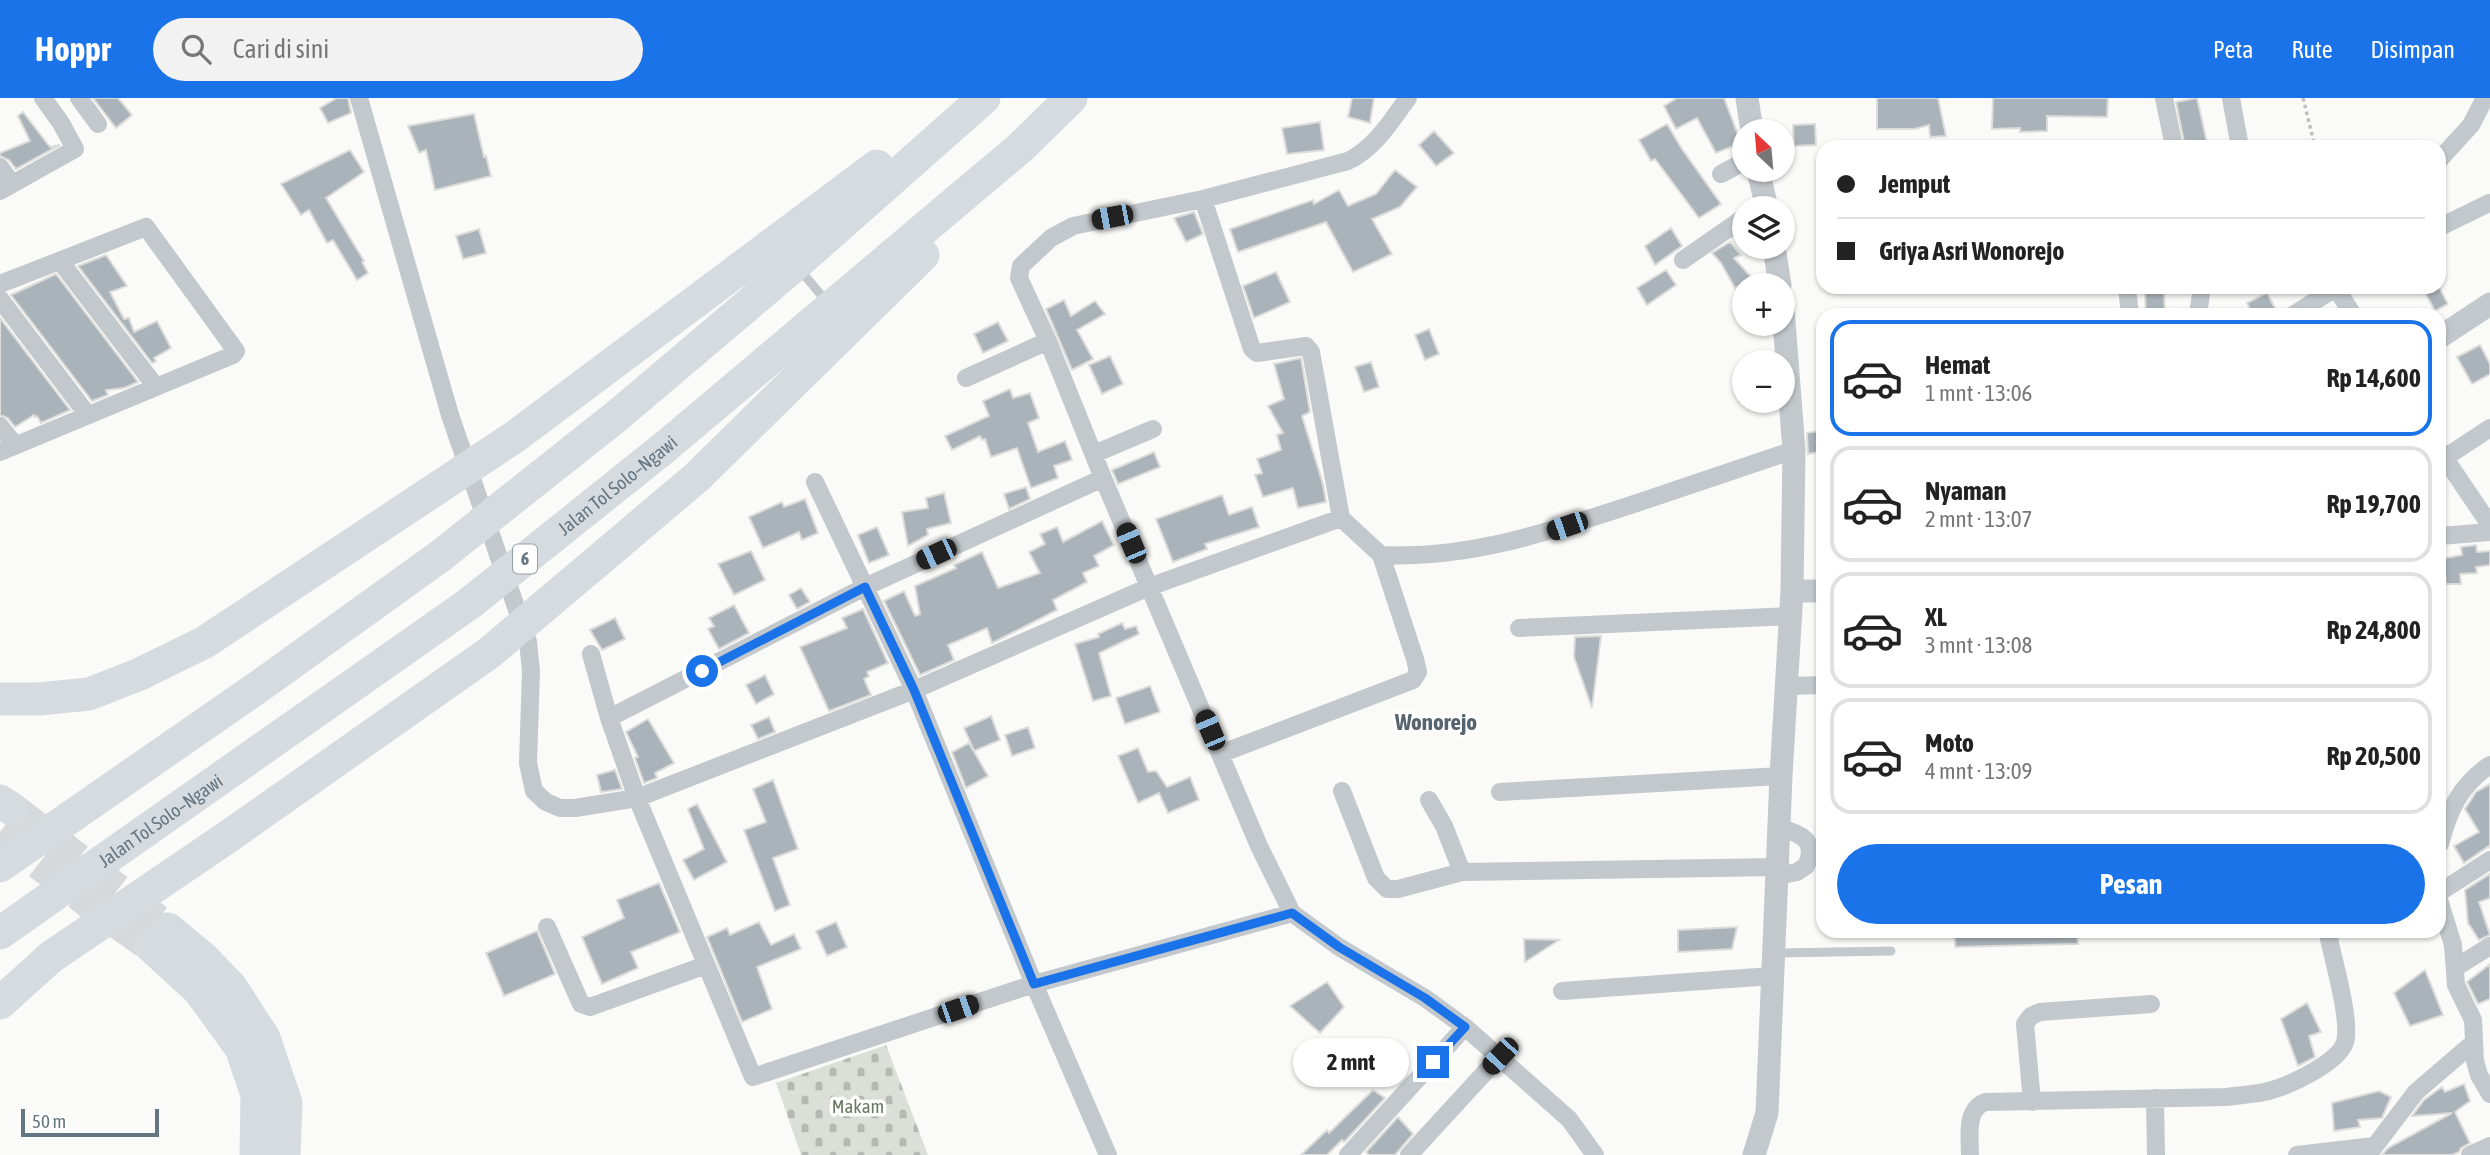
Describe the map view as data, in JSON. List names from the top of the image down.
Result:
{
  "streets": {
    "highway": ["Jalan Tol Solo–Ngawi", "6"]
  },
  "districts": ["Wonorejo"],
  "parks": ["Makam"],
  "scale_bar": "50 m",
  "north": "top left",
  "page": {
    "header": "Hoppr",
    "search": "Cari di sini",
    "nav": ["Peta", "Rute", "Disimpan"],
    "map_buttons": ["+", "−"],
    "banner": ["Jemput", "Griya Asri Wonorejo"],
    "list": [
      {
        "name": "Hemat",
        "note": "1 mnt · 13:06",
        "value": "Rp 14,600"
      },
      {
        "name": "Nyaman",
        "note": "2 mnt · 13:07",
        "value": "Rp 19,700"
      },
      {
        "name": "XL",
        "note": "3 mnt · 13:08",
        "value": "Rp 24,800"
      },
      {
        "name": "Moto",
        "note": "4 mnt · 13:09",
        "value": "Rp 20,500"
      }
    ],
    "buttons": "Pesan",
    "bubble": "2 mnt",
    "scale": "50 m"
  }
}
